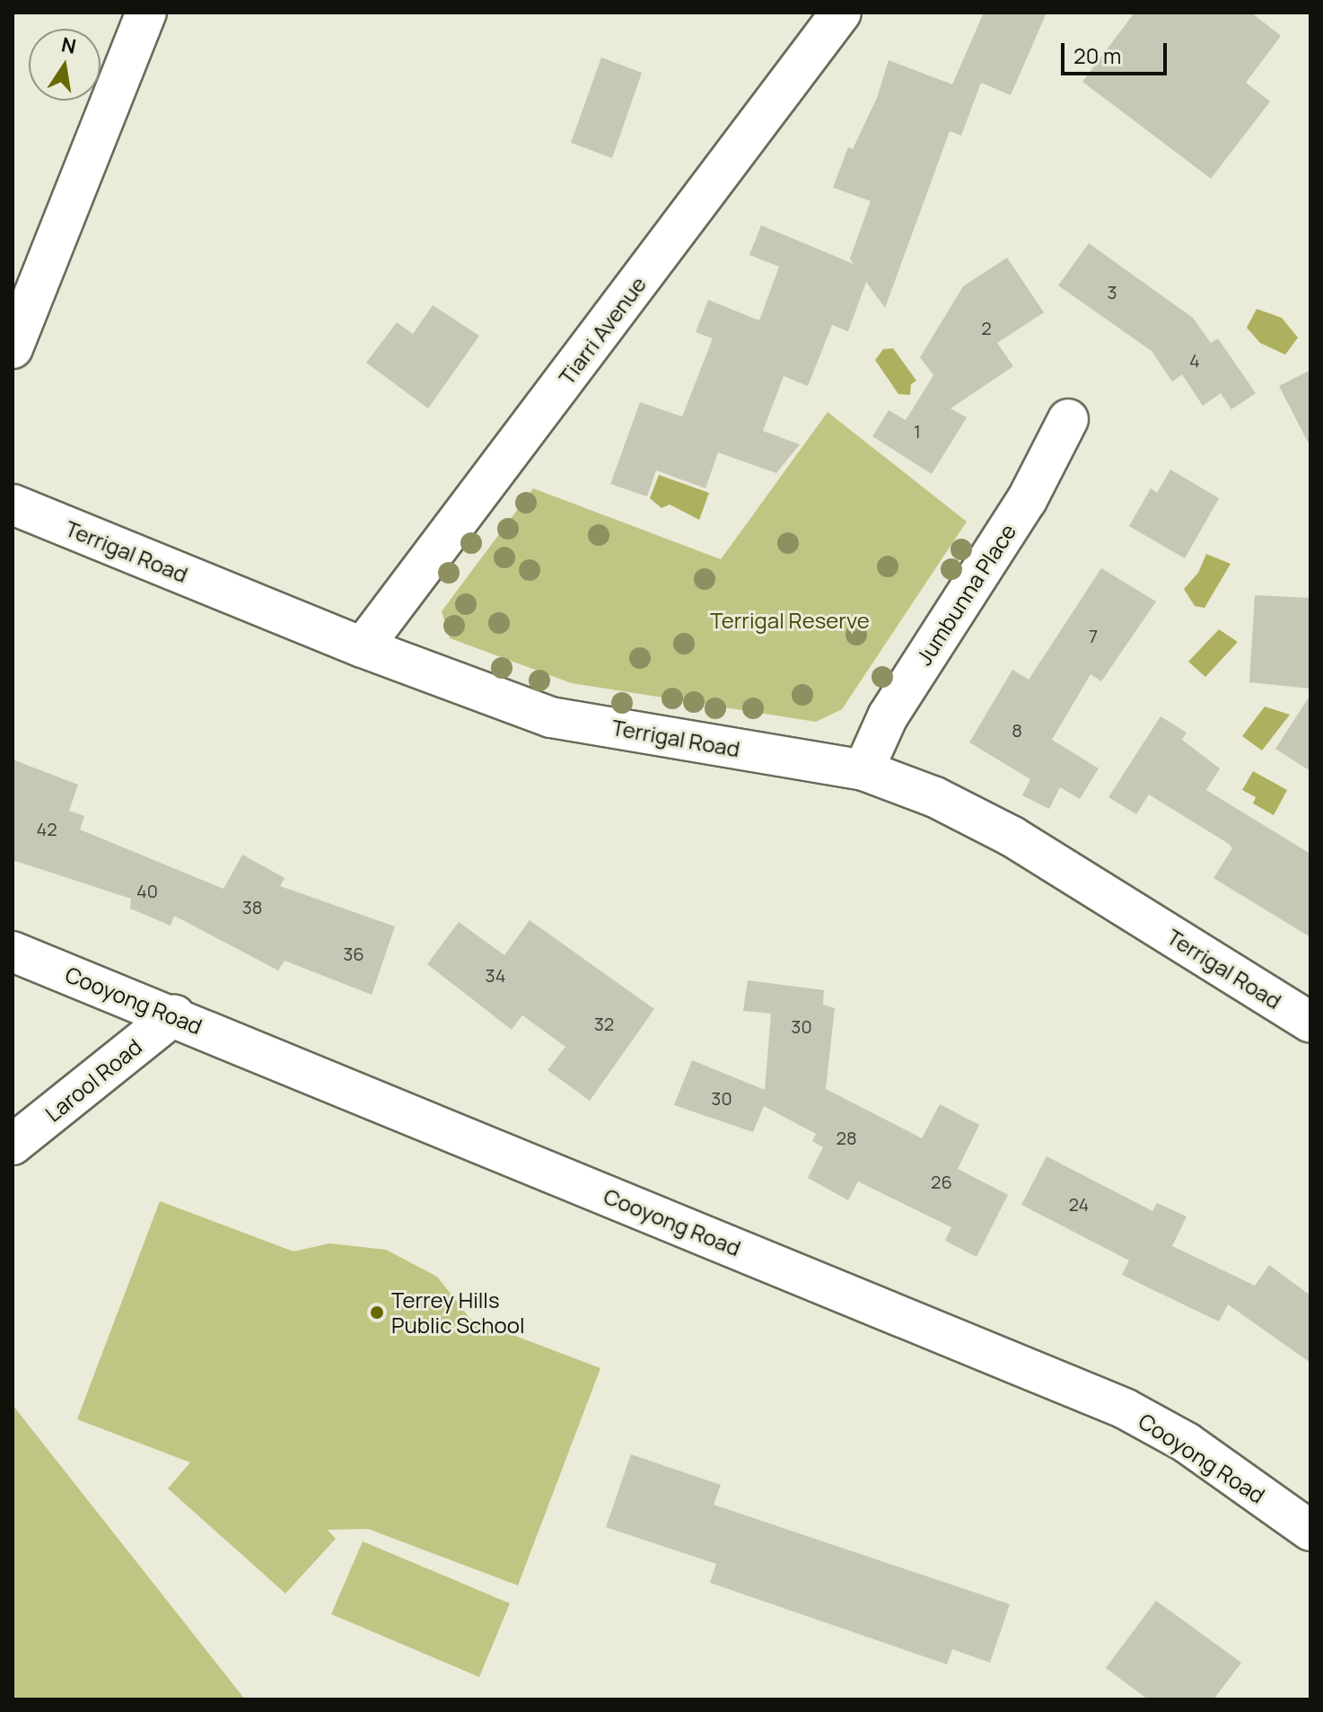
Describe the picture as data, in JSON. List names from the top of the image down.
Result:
{
  "streets": {
    "street": [
      "Tiarri Avenue",
      "Terrigal Road",
      "Jumbunna Place",
      "Cooyong Road",
      "Larool Road"
    ]
  },
  "crossings": [
    ["Tiarri Avenue", "Terrigal Road"],
    ["Terrigal Road", "Jumbunna Place"],
    ["Cooyong Road", "Larool Road"]
  ],
  "parks": ["Terrigal Reserve"],
  "places": ["Terrey Hills Public School"],
  "house_numbers": [
    "3",
    "2",
    "4",
    "1",
    "7",
    "8",
    "42",
    "40",
    "38",
    "36",
    "34",
    "32",
    "30",
    "30",
    "28",
    "26",
    "24"
  ],
  "scale_bar": "20 m",
  "north": "top"
}
